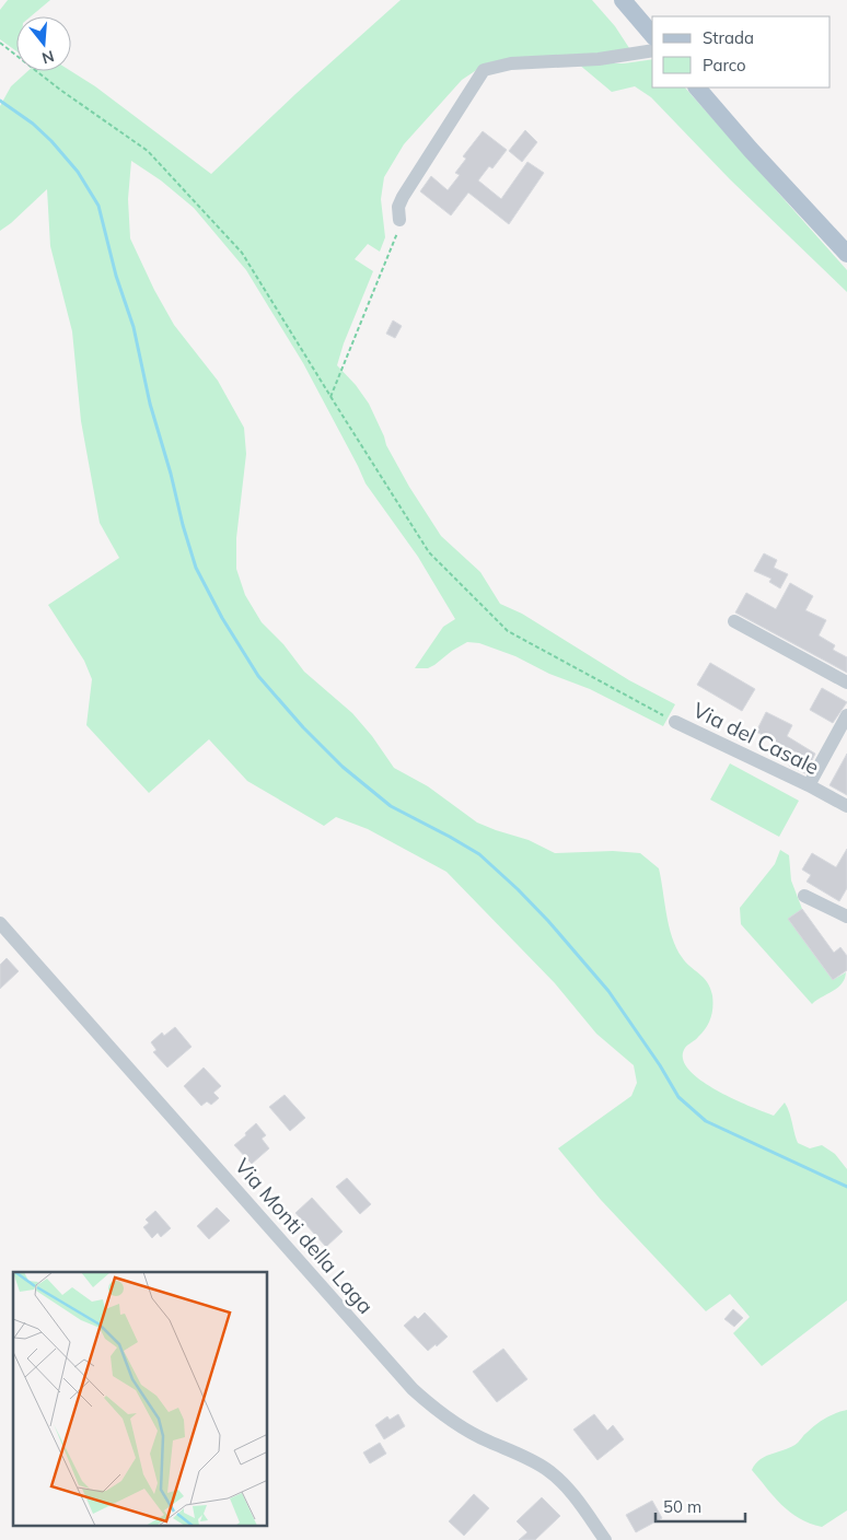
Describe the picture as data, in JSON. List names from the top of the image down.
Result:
{
  "streets": {
    "street": ["Via del Casale", "Via Monti della Laga"]
  },
  "legend": ["Strada", "Parco"],
  "scale_bar": "50 m",
  "north": "bottom"
}
